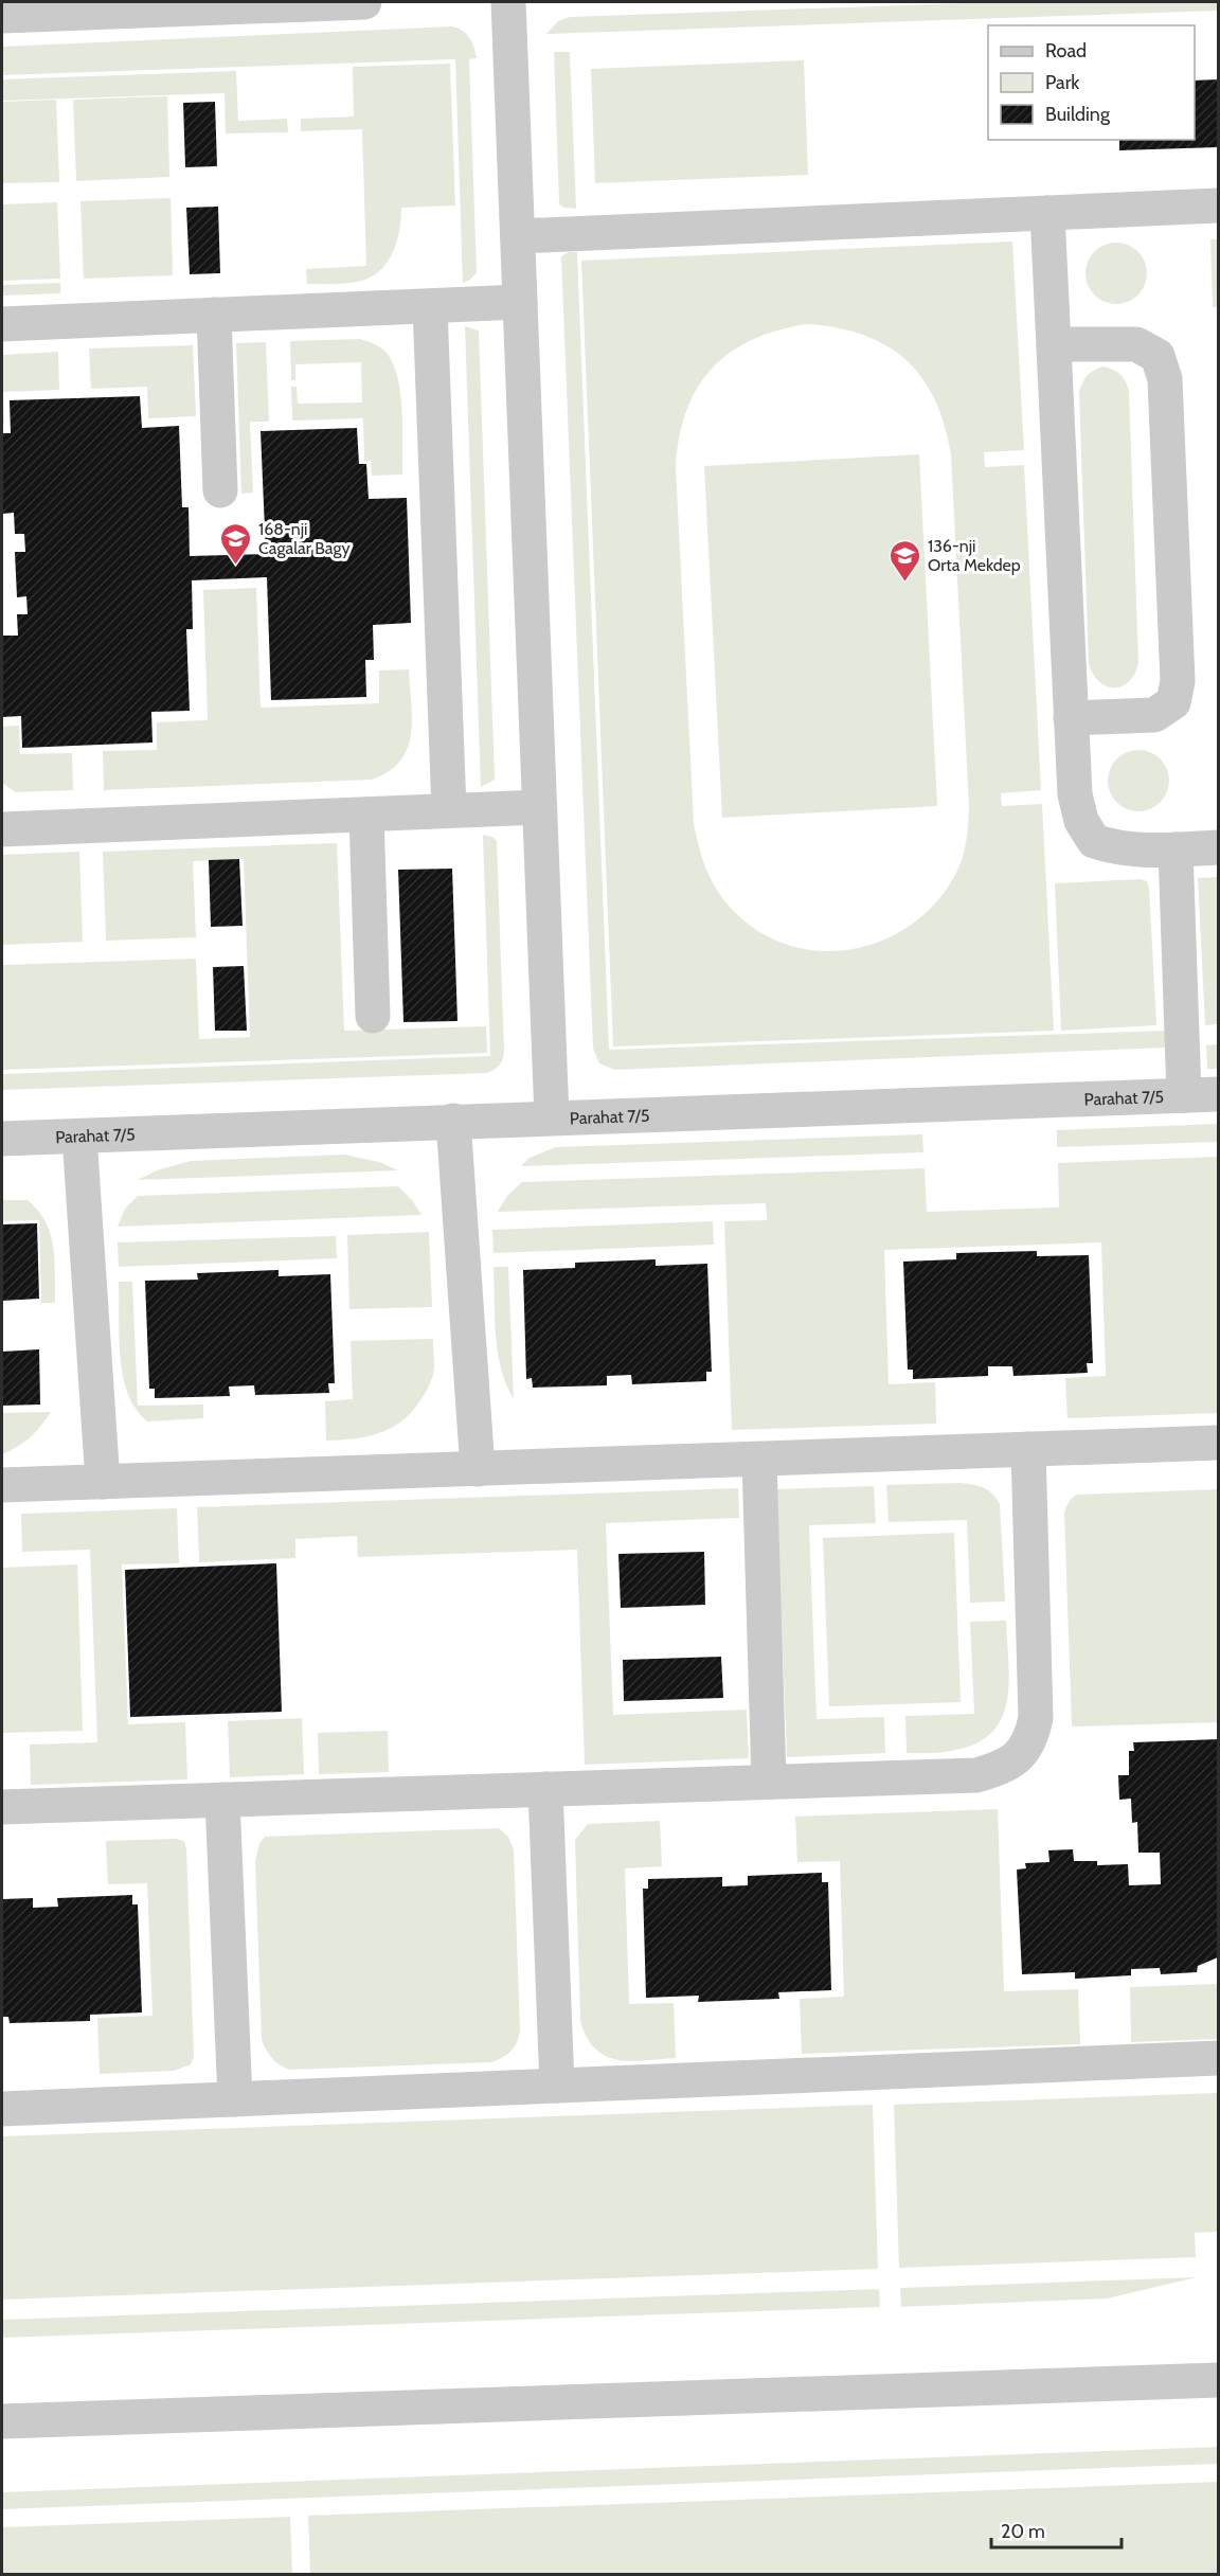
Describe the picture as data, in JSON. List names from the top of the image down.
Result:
{
  "streets": {
    "street": ["Parahat 7/5"]
  },
  "places": {
    "school or university": ["168-nji Cagalar Bagy", "136-nji Orta Mekdep"]
  },
  "legend": ["Road", "Park", "Building"],
  "scale_bar": "20 m"
}
